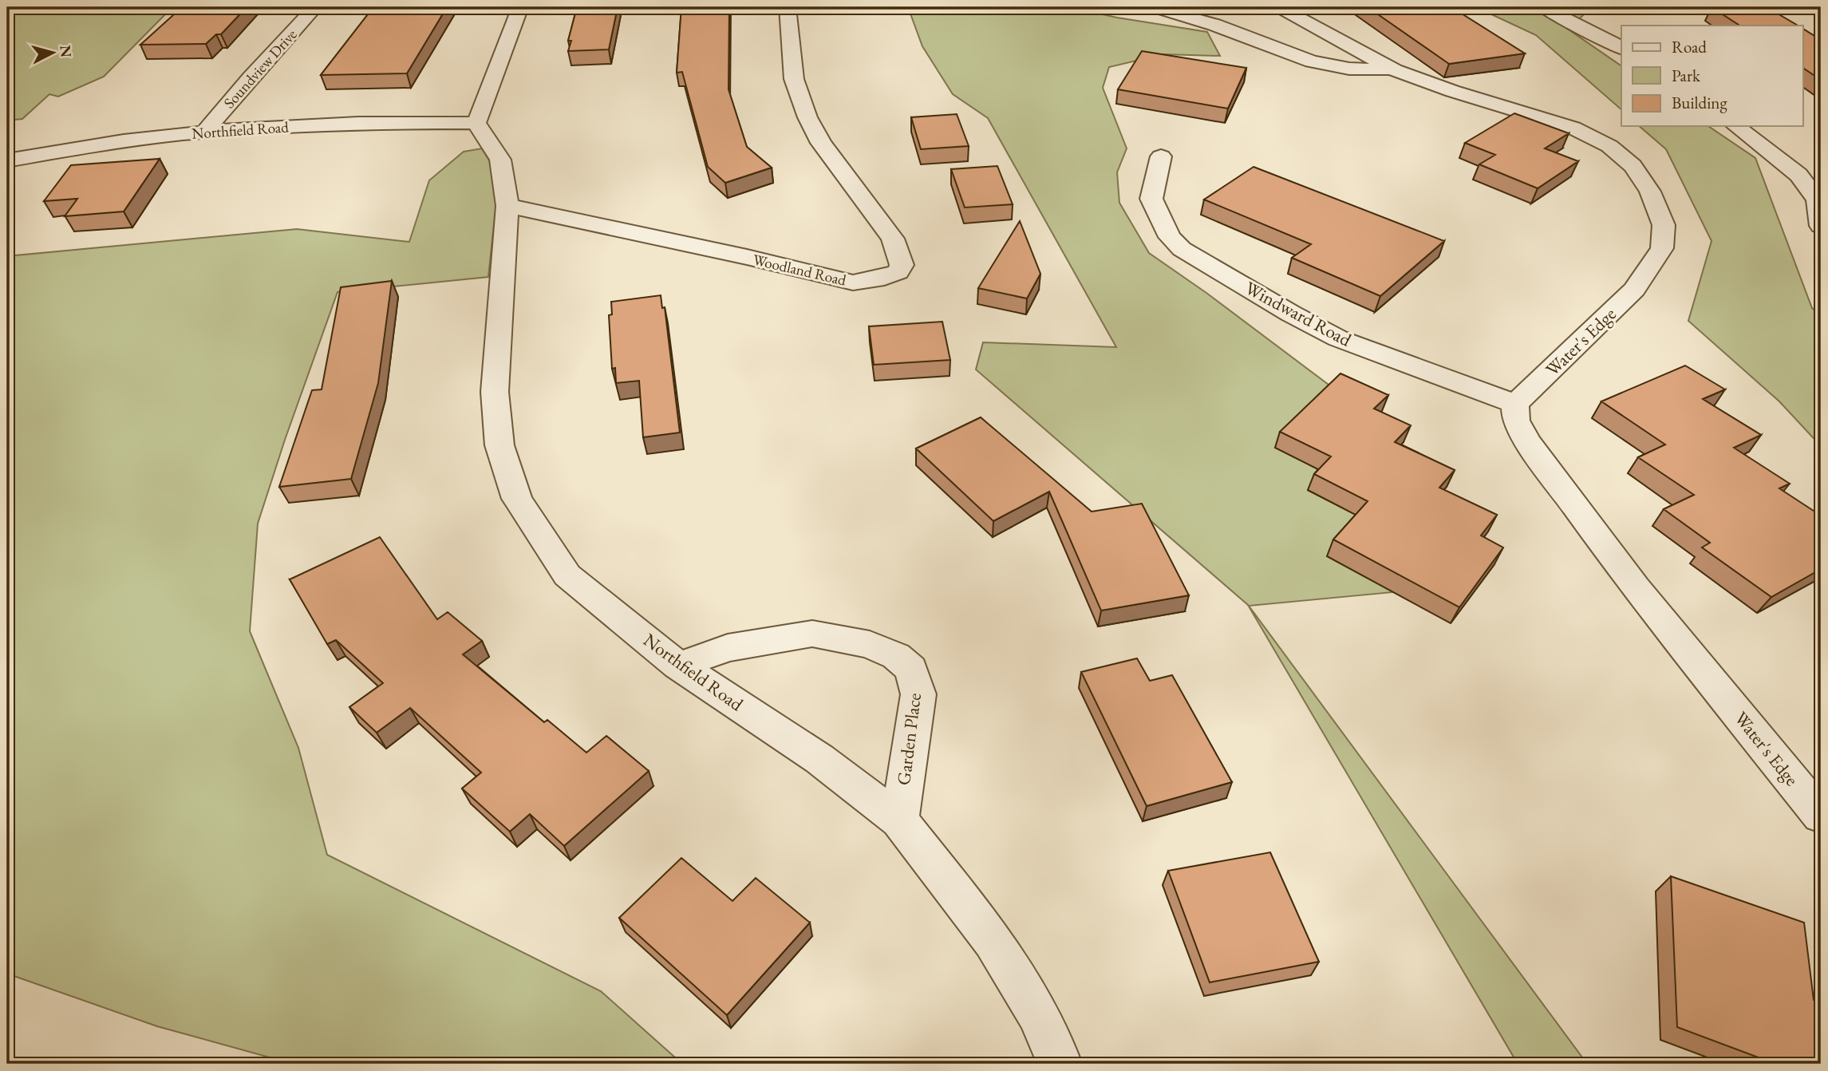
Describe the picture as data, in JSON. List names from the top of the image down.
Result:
{
  "streets": {
    "street": [
      "Soundview Drive",
      "Northfield Road",
      "Woodland Road",
      "Windward Road",
      "Water's Edge",
      "Garden Place"
    ]
  },
  "crossings": [
    ["Soundview Drive", "Northfield Road"],
    ["Northfield Road", "Woodland Road"],
    ["Northfield Road", "Garden Place"],
    ["Windward Road", "Water's Edge"]
  ],
  "legend": ["Road", "Park", "Building"],
  "north": "right"
}
